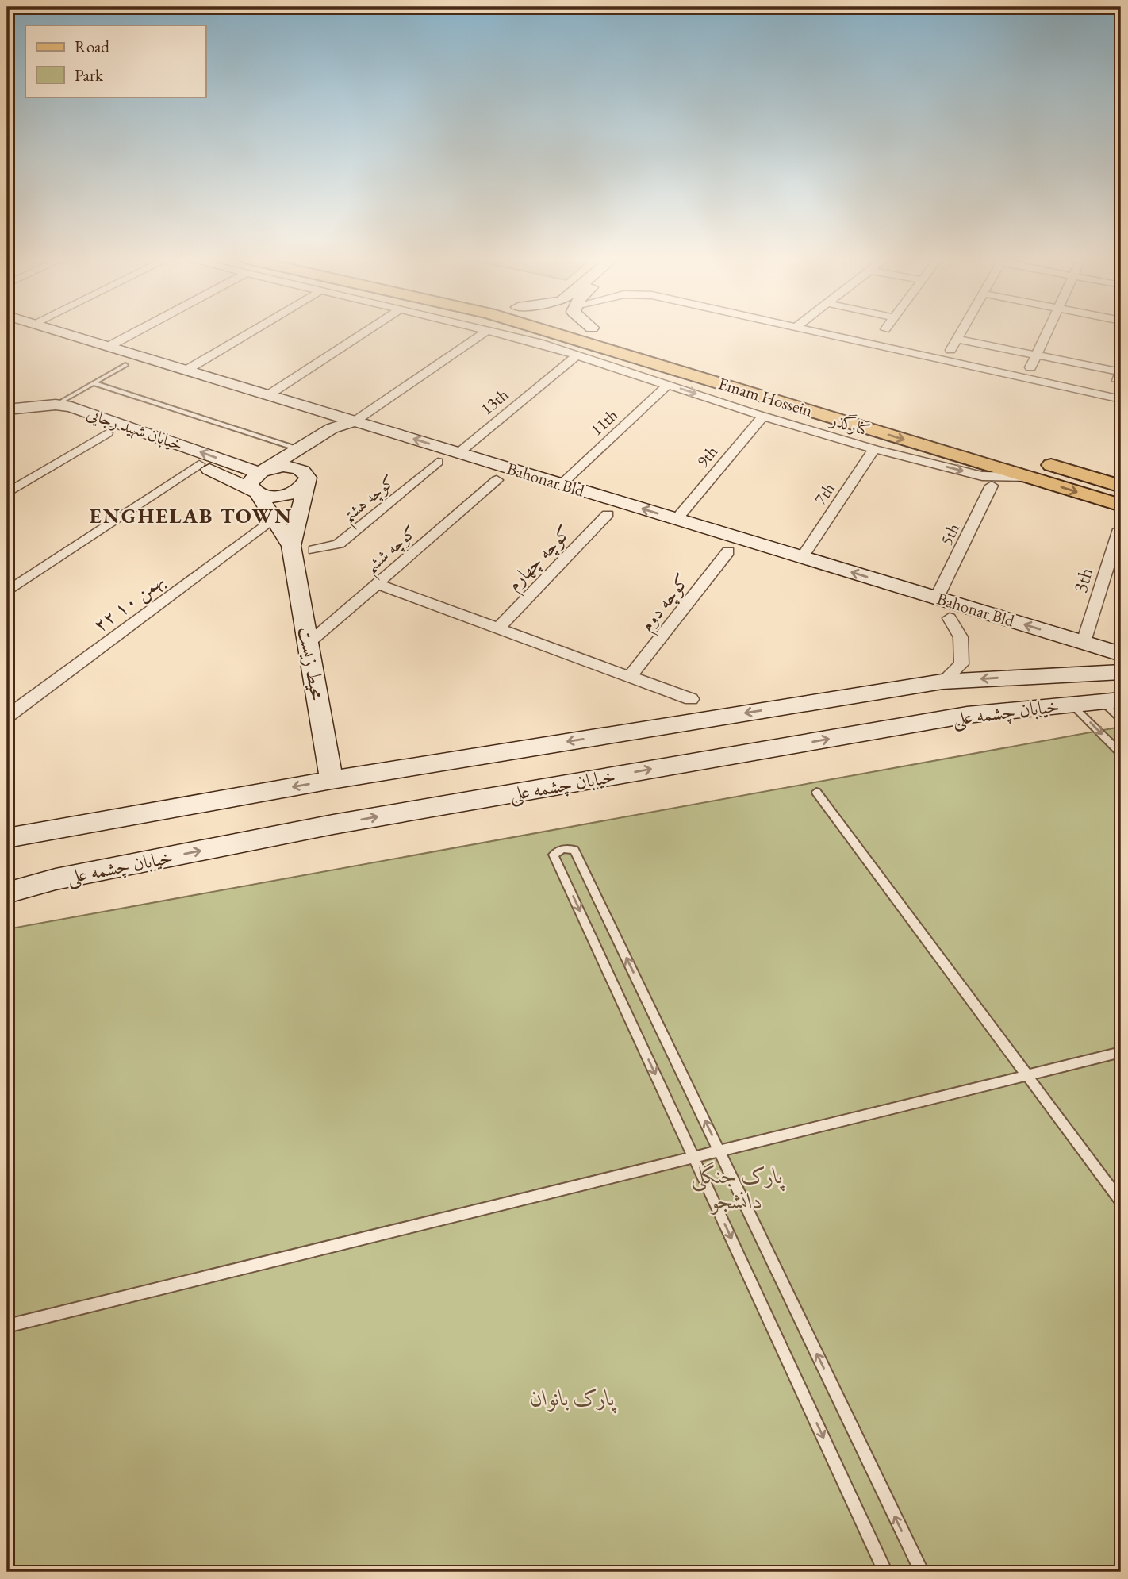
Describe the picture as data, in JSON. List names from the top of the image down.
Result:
{
  "streets": {
    "main road": ["Emam Hossein"],
    "street": [
      "13th",
      "11th",
      "کنارگذر",
      "خیابان شهید رجایی",
      "9th",
      "Bahonar Bld",
      "7th",
      "کوچه هشتم",
      "5th",
      "کوچه ششم",
      "کوچه چهارم",
      "3th",
      "۲۲ بهمن ۱۰",
      "کوچه دوم",
      "محیط زیست",
      "خیابان چشمه علی"
    ]
  },
  "crossings": [
    ["Emam Hossein", "کنارگذر"],
    ["13th", "کنارگذر"],
    ["13th", "Bahonar Bld"],
    ["11th", "کنارگذر"],
    ["11th", "Bahonar Bld"],
    ["کنارگذر", "9th"],
    ["کنارگذر", "7th"],
    ["خیابان شهید رجایی", "محیط زیست"],
    ["9th", "Bahonar Bld"],
    ["Bahonar Bld", "7th"],
    ["Bahonar Bld", "کوچه هشتم"],
    ["Bahonar Bld", "5th"],
    ["Bahonar Bld", "کوچه ششم"],
    ["Bahonar Bld", "کوچه چهارم"],
    ["Bahonar Bld", "3th"],
    ["Bahonar Bld", "کوچه دوم"],
    ["Bahonar Bld", "محیط زیست"],
    ["کوچه ششم", "محیط زیست"],
    ["۲۲ بهمن ۱۰", "محیط زیست"],
    ["محیط زیست", "خیابان چشمه علی"]
  ],
  "one_way": ["Emam Hossein"],
  "districts": ["ENGHELAB TOWN"],
  "parks": ["پارک جنگلی دانشجو", "پارک بانوان"],
  "legend": ["Road", "Park"]
}
